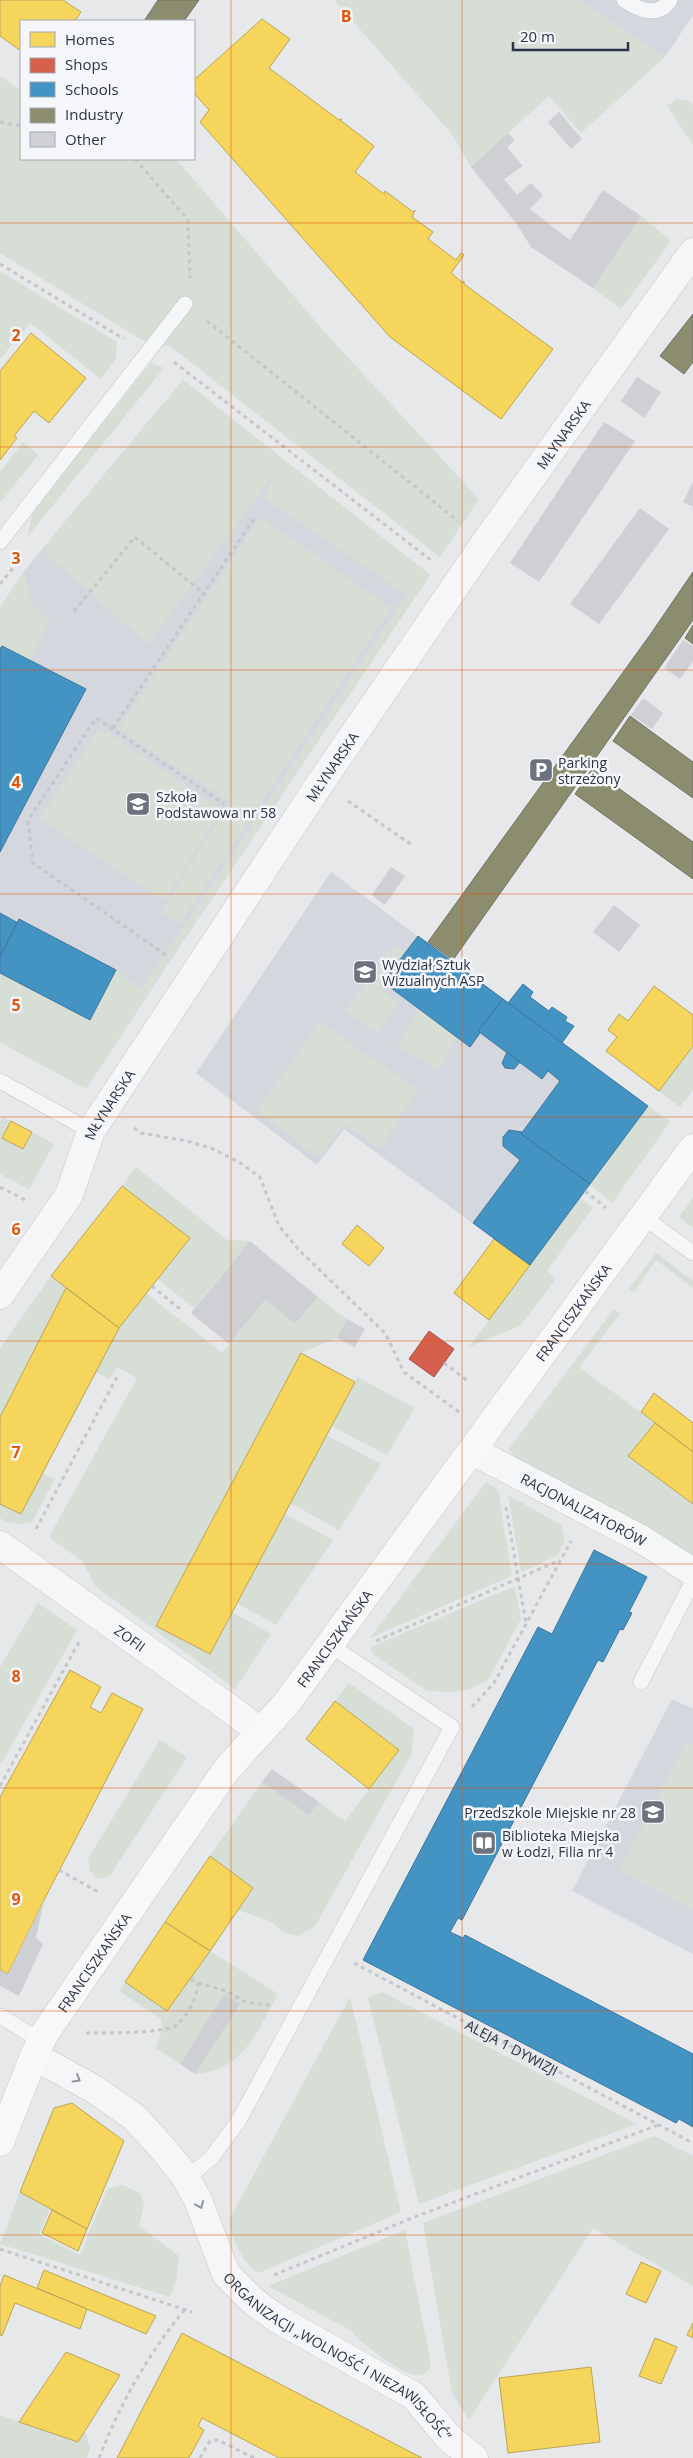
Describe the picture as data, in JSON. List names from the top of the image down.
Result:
{
  "streets": {
    "street": [
      "MŁYNARSKA",
      "FRANCISZKAŃSKA",
      "RACJONALIZATORÓW",
      "ZOFII",
      "ORGANIZACJI „WOLNOŚĆ I NIEZAWISŁOŚĆ”"
    ],
    "path": ["ALEJA 1 DYWIZJI"]
  },
  "crossings": [
    ["FRANCISZKAŃSKA", "RACJONALIZATORÓW"],
    ["FRANCISZKAŃSKA", "ZOFII"],
    ["FRANCISZKAŃSKA", "ORGANIZACJI „WOLNOŚĆ I NIEZAWISŁOŚĆ”"]
  ],
  "one_way": ["ORGANIZACJI „WOLNOŚĆ I NIEZAWISŁOŚĆ”"],
  "places": {
    "parking": ["Parking strzeżony"],
    "school or university": ["Szkoła Podstawowa nr 58", "Wydział Sztuk Wizualnych ASP", "Przedszkole Miejskie nr 28"],
    "library": ["Biblioteka Miejska w Łodzi, Filia nr 4"]
  },
  "legend": [
    "Homes",
    "Shops",
    "Schools",
    "Industry",
    "Other"
  ],
  "scale_bar": "20 m",
  "grid": {
    "columns": ["B"],
    "rows": [
      "2",
      "3",
      "4",
      "5",
      "6",
      "7",
      "8",
      "9"
    ]
  }
}
